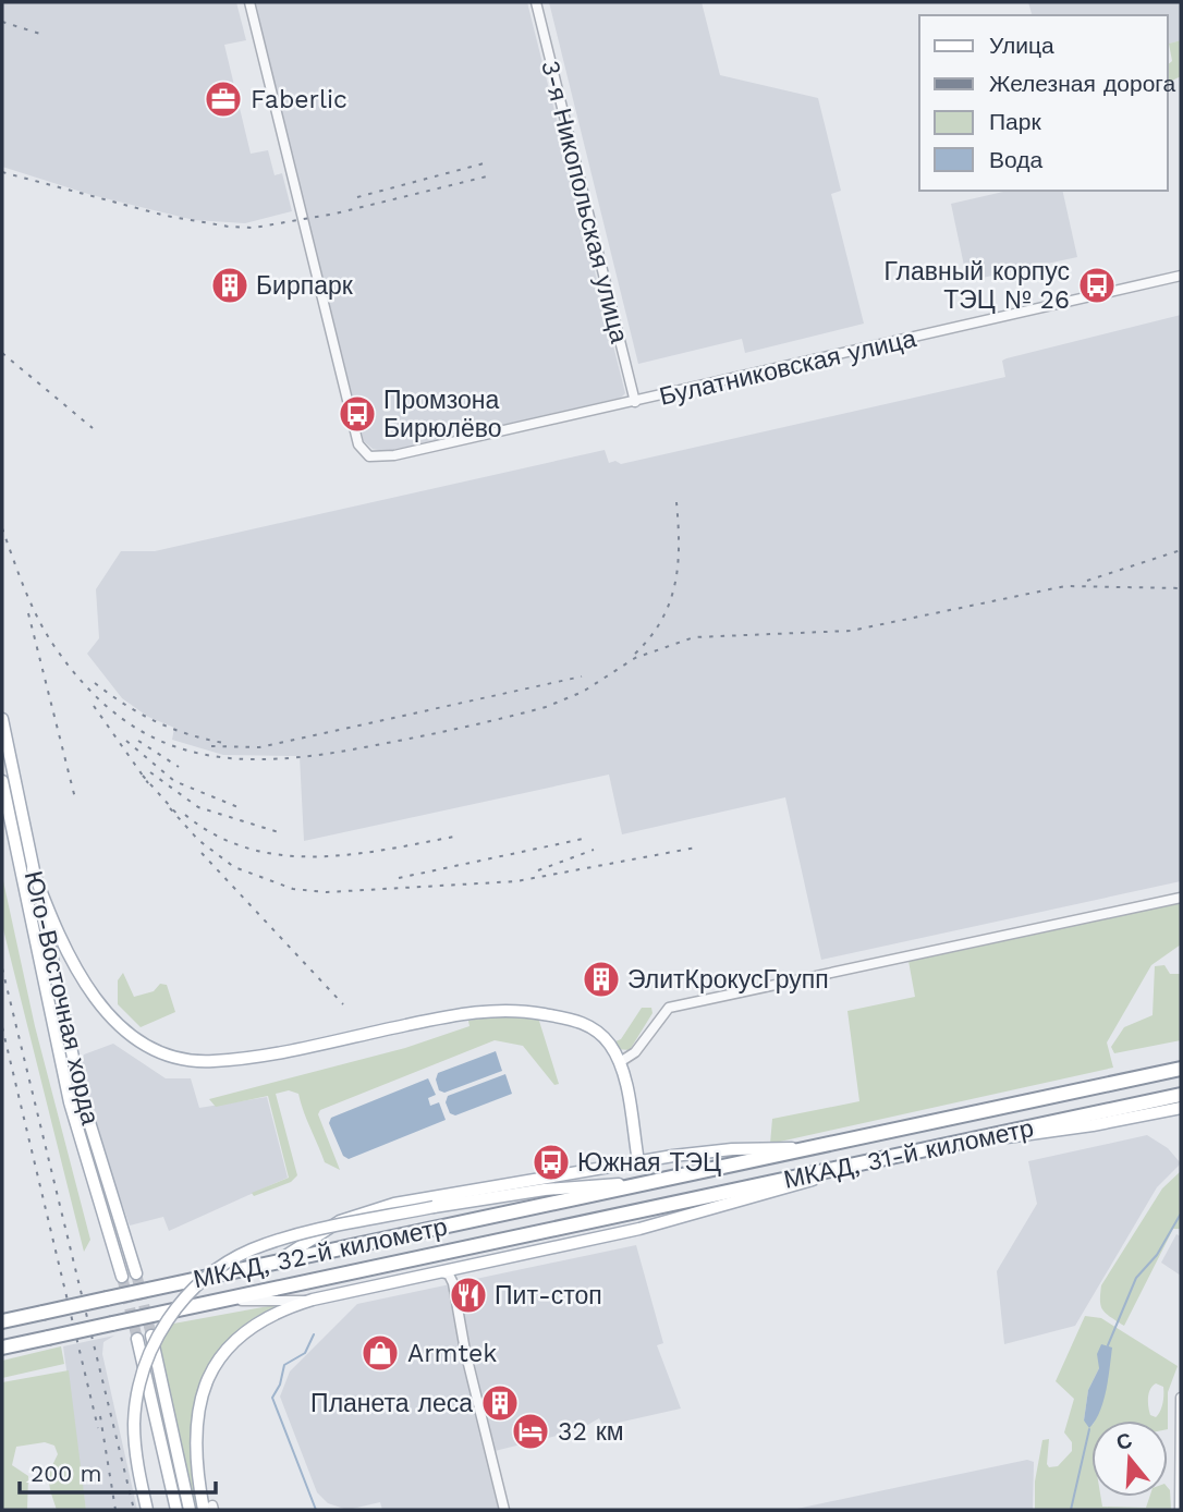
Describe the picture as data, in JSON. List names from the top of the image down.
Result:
{
  "streets": {
    "highway": ["МКАД, 31-й километр", "МКАД, 32-й километр"],
    "main road": ["Юго-Восточная хорда"],
    "street": ["3-я Никопольская улица", "Булатниковская улица"]
  },
  "crossings": [
    ["3-я Никопольская улица", "Булатниковская улица"],
    ["МКАД, 31-й километр", "МКАД, 32-й километр"]
  ],
  "places": {
    "office": ["Faberlic"],
    "building": ["Бирпарк", "ЭлитКрокусГрупп", "Планета леса"],
    "bus stop": ["Главный корпус ТЭЦ № 26", "Промзона Бирюлёво", "Южная ТЭЦ"],
    "restaurant": ["Пит-стоп"],
    "shop": ["Armtek"],
    "hotel": ["32 км"]
  },
  "legend": [
    "Улица",
    "Железная дорога",
    "Парк",
    "Вода"
  ],
  "scale_bar": "200 m",
  "north": "top"
}
